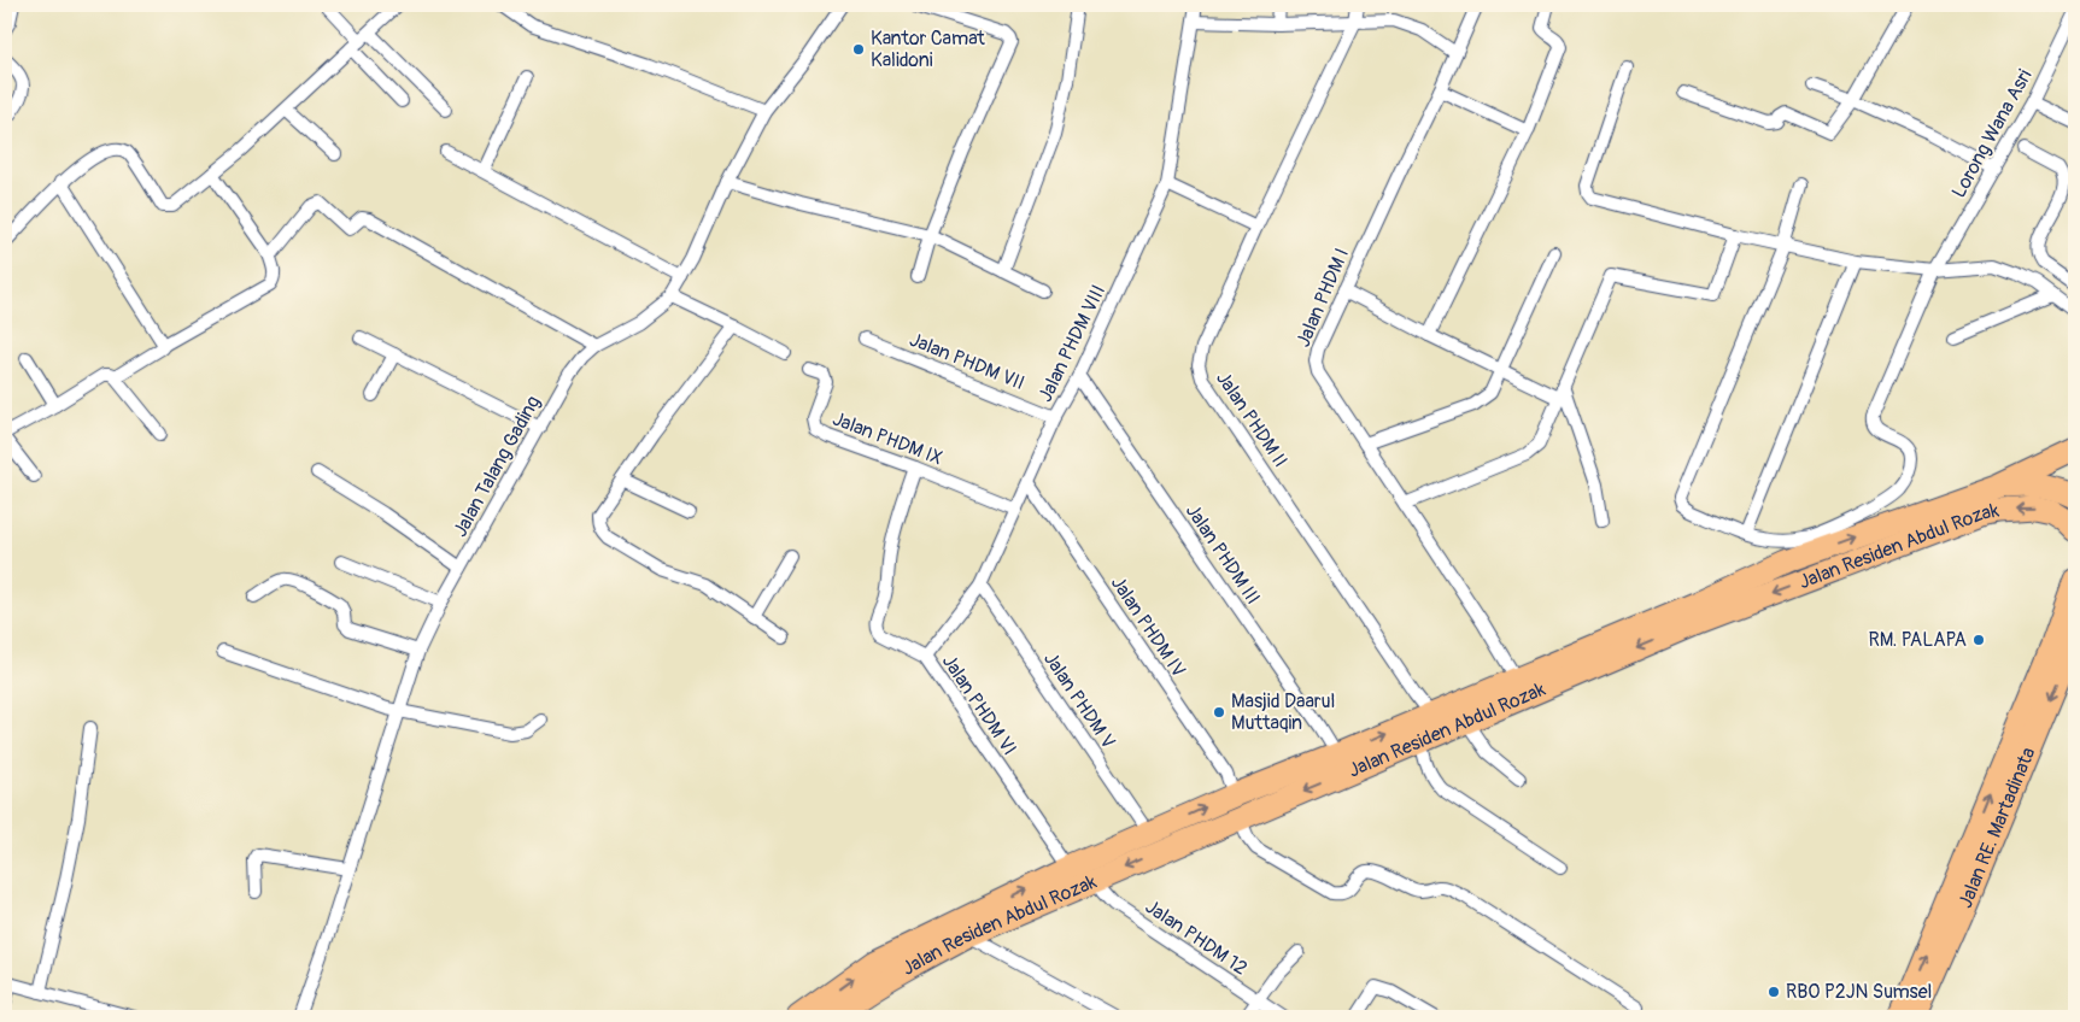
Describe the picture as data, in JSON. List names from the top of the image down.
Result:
{
  "streets": {
    "highway": ["Jalan Residen Abdul Rozak", "Jalan RE. Martadinata"],
    "street": [
      "Lorong Wana Asri",
      "Jalan PHDM I",
      "Jalan PHDM VIII",
      "Jalan PHDM VII",
      "Jalan PHDM II",
      "Jalan PHDM IX",
      "Jalan Talang Gading",
      "Jalan PHDM III",
      "Jalan PHDM IV",
      "Jalan PHDM V",
      "Jalan PHDM VI",
      "Jalan PHDM 12"
    ]
  },
  "crossings": [
    ["Lorong Wana Asri", "Jalan Residen Abdul Rozak"],
    ["Jalan PHDM I", "Jalan Residen Abdul Rozak"],
    ["Jalan PHDM VIII", "Jalan PHDM VII"],
    ["Jalan PHDM VIII", "Jalan PHDM IX"],
    ["Jalan PHDM VIII", "Jalan PHDM III"],
    ["Jalan PHDM VIII", "Jalan PHDM IV"],
    ["Jalan PHDM VIII", "Jalan PHDM V"],
    ["Jalan PHDM VIII", "Jalan PHDM VI"],
    ["Jalan PHDM II", "Jalan Residen Abdul Rozak"],
    ["Jalan PHDM IX", "Jalan PHDM VI"],
    ["Jalan Residen Abdul Rozak", "Jalan PHDM III"],
    ["Jalan Residen Abdul Rozak", "Jalan PHDM IV"],
    ["Jalan Residen Abdul Rozak", "Jalan PHDM V"],
    ["Jalan Residen Abdul Rozak", "Jalan PHDM VI"],
    ["Jalan Residen Abdul Rozak", "Jalan PHDM 12"]
  ],
  "places": [
    "Kantor Camat Kalidoni",
    "RM. PALAPA",
    "Masjid Daarul Muttaqin",
    "RBO P2JN Sumsel"
  ]
}
